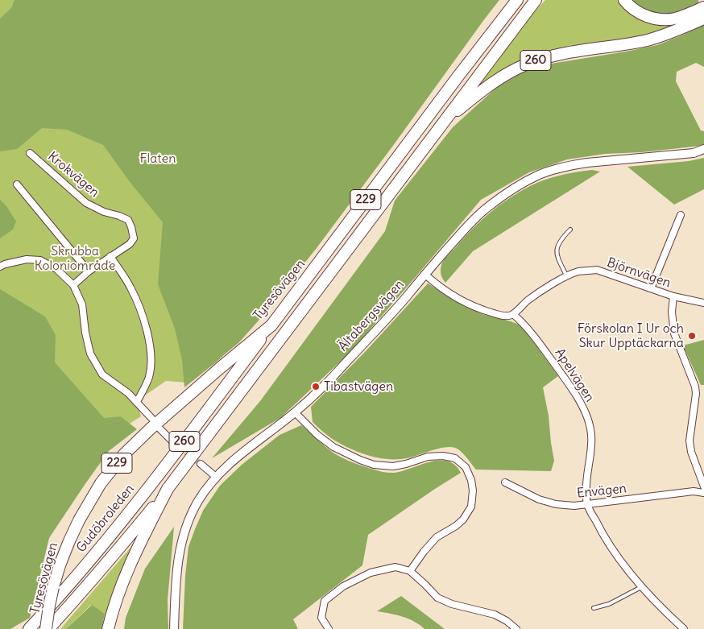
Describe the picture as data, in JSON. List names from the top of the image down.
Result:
{
  "streets": {
    "highway": [
      "260",
      "229",
      "Tyresövägen",
      "Gudöbroleden"
    ],
    "street": [
      "Krokvägen",
      "Björnvägen",
      "Ältabergsvägen",
      "Apelvägen",
      "Envägen"
    ]
  },
  "crossings": [
    ["260", "229"],
    ["Björnvägen", "Apelvägen"],
    ["Tyresövägen", "Gudöbroleden"],
    ["Apelvägen", "Envägen"]
  ],
  "parks": ["Flaten", "Skrubba Koloniområde"],
  "places": ["Förskolan I Ur och Skur Upptäckarna", "Tibastvägen"]
}
